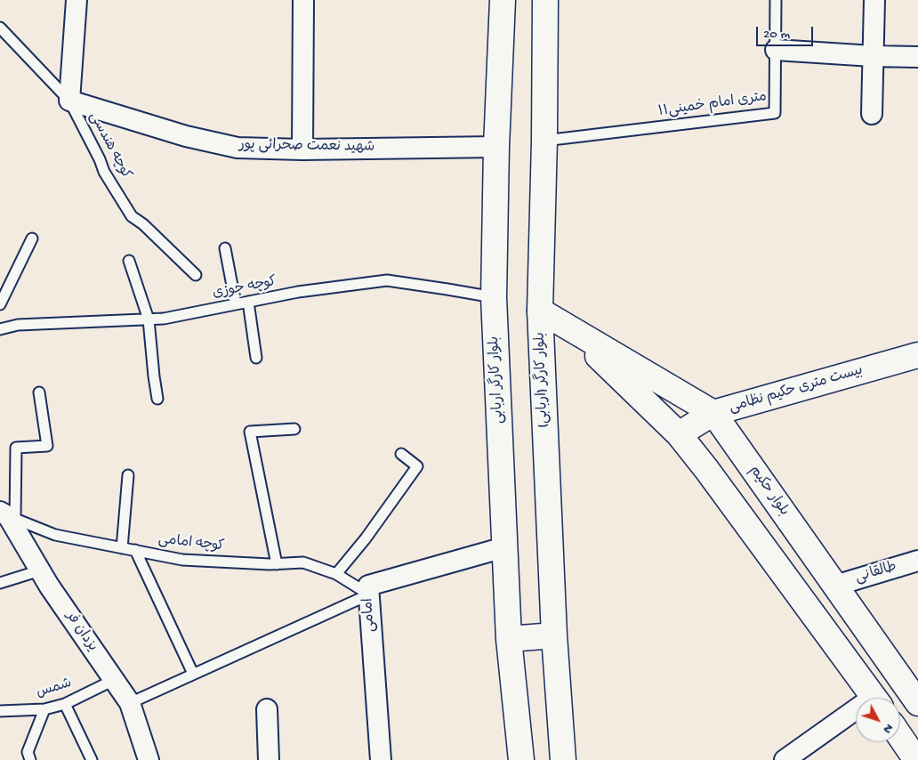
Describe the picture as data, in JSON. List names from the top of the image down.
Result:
{
  "streets": {
    "main road": [
      "بلوار کارگر اربابی",
      "بلوار کارگر (اربابی)",
      "بیست متری حکیم نظامی",
      "بلوار حکیم"
    ],
    "street": [
      "شهید نعمت صحرائی پور",
      "طالقانی",
      "امامی",
      "یزدان فر"
    ],
    "lane": [
      "۱۱متری امام خمینی",
      "کوچه هندسی",
      "کوچه جوزی",
      "کوچه امامی",
      "شمس"
    ]
  },
  "crossings": [
    ["۱۱متری امام خمینی", "بلوار کارگر (اربابی)"],
    ["کوچه هندسی", "شهید نعمت صحرائی پور"],
    ["شهید نعمت صحرائی پور", "بلوار کارگر اربابی"],
    ["کوچه جوزی", "بلوار کارگر اربابی"],
    ["بلوار کارگر اربابی", "امامی"],
    ["بلوار کارگر (اربابی)", "بلوار حکیم"],
    ["بیست متری حکیم نظامی", "بلوار حکیم"],
    ["بلوار حکیم", "طالقانی"],
    ["کوچه امامی", "امامی"],
    ["کوچه امامی", "یزدان فر"],
    ["یزدان فر", "شمس"]
  ],
  "scale_bar": "20 m",
  "north": "bottom right"
}
